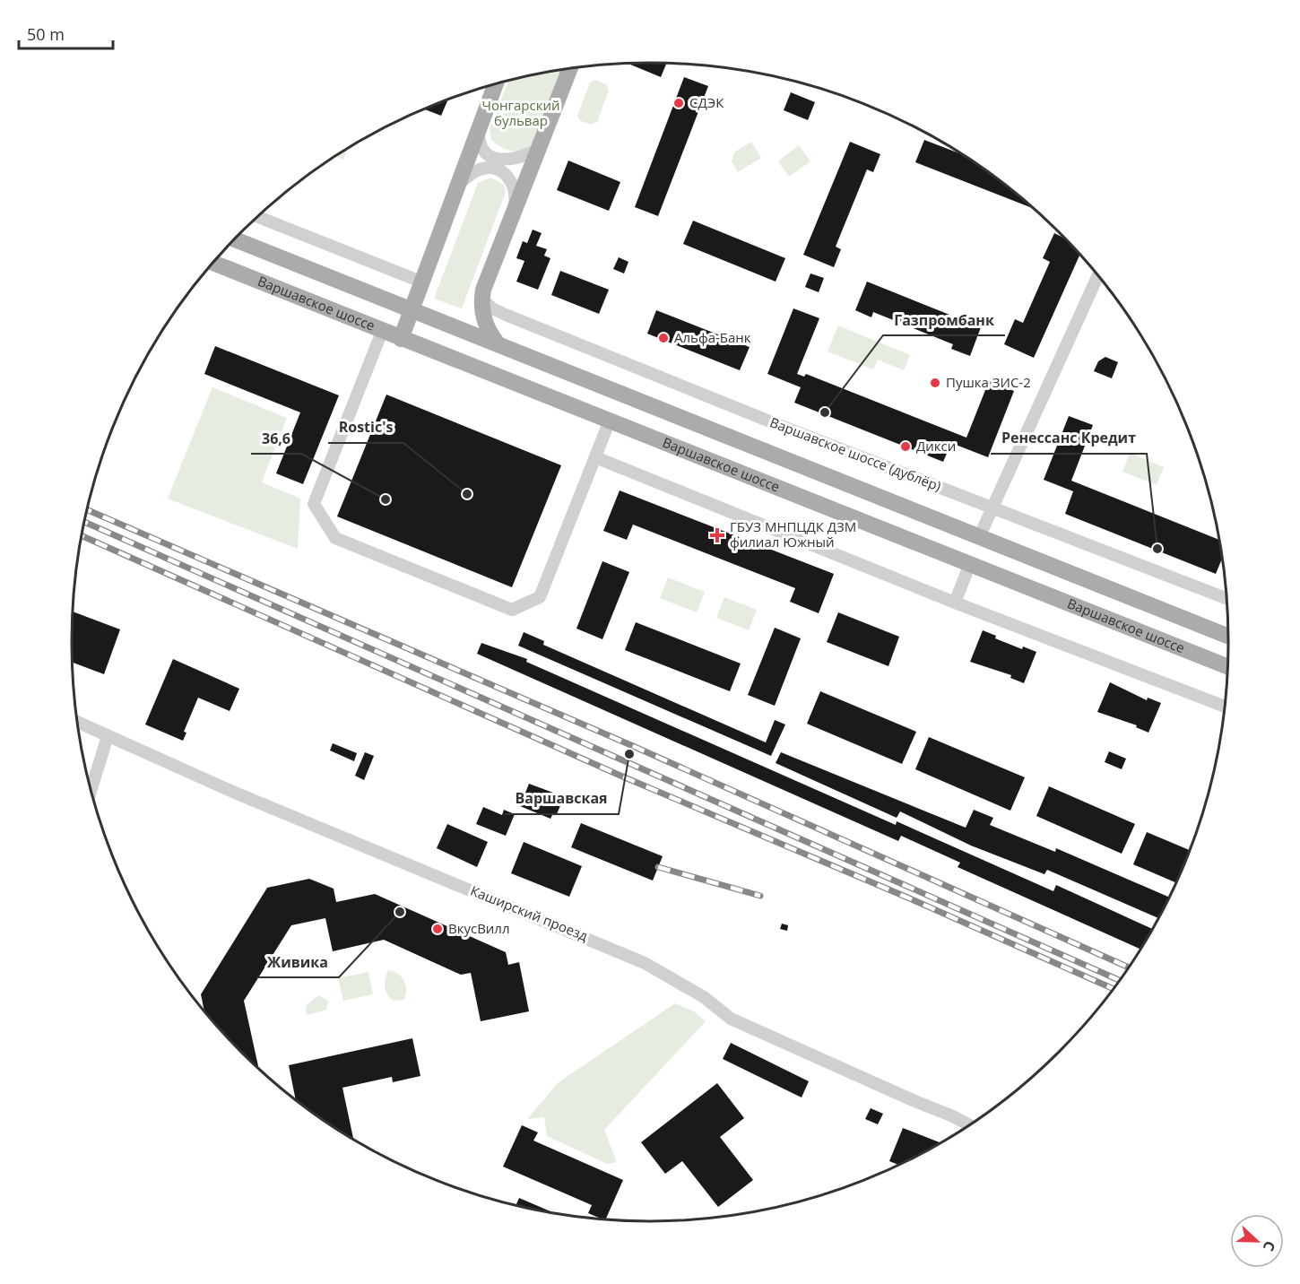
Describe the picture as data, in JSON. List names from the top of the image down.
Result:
{
  "streets": {
    "main road": ["Варшавское шоссе"],
    "street": ["Варшавское шоссе (дублёр)", "Каширский проезд"]
  },
  "parks": ["Чонгарский бульвар"],
  "places": {
    "other": [
      "СДЭК",
      "Альфа-Банк",
      "Пушка ЗИС-2",
      "Газпромбанк",
      "Дикси",
      "Rostic's",
      "36,6",
      "Ренессанс Кредит",
      "Варшавская",
      "Живика",
      "ВкусВилл"
    ],
    "health": ["ГБУЗ МНПЦДК ДЗМ филиал Южный"]
  },
  "scale_bar": "50 m",
  "north": "right"
}
